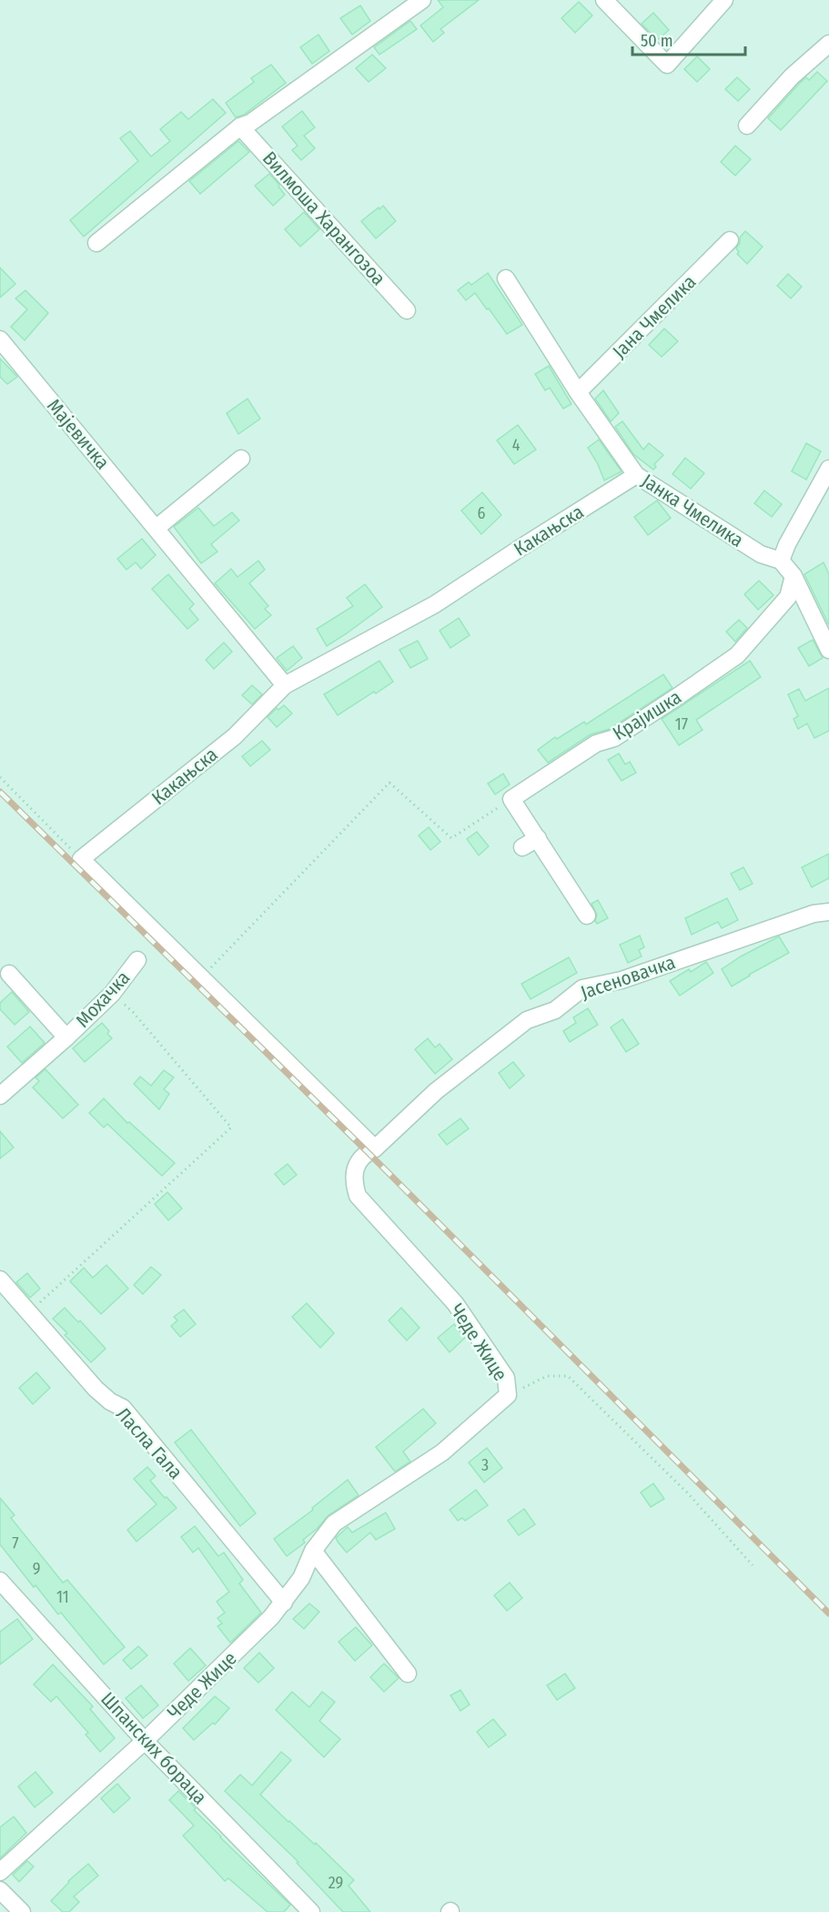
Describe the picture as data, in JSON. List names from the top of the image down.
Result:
{
  "streets": {
    "street": [
      "Вилмоша Харангозоа",
      "Јана Чмелика",
      "Мајевичка",
      "Јанка Чмелика",
      "Какањска",
      "Крајишка",
      "Јасеновачка",
      "Мохачка",
      "Чеде Жице",
      "Ласла Гала",
      "Шпанских бораца"
    ]
  },
  "crossings": [
    ["Јана Чмелика", "Јанка Чмелика"],
    ["Мајевичка", "Какањска"],
    ["Јанка Чмелика", "Какањска"],
    ["Јанка Чмелика", "Крајишка"],
    ["Јасеновачка", "Чеде Жице"],
    ["Чеде Жице", "Ласла Гала"],
    ["Чеде Жице", "Шпанских бораца"]
  ],
  "house_numbers": [
    "4",
    "6",
    "17",
    "3",
    "7",
    "9",
    "11",
    "29"
  ],
  "scale_bar": "50 m"
}
